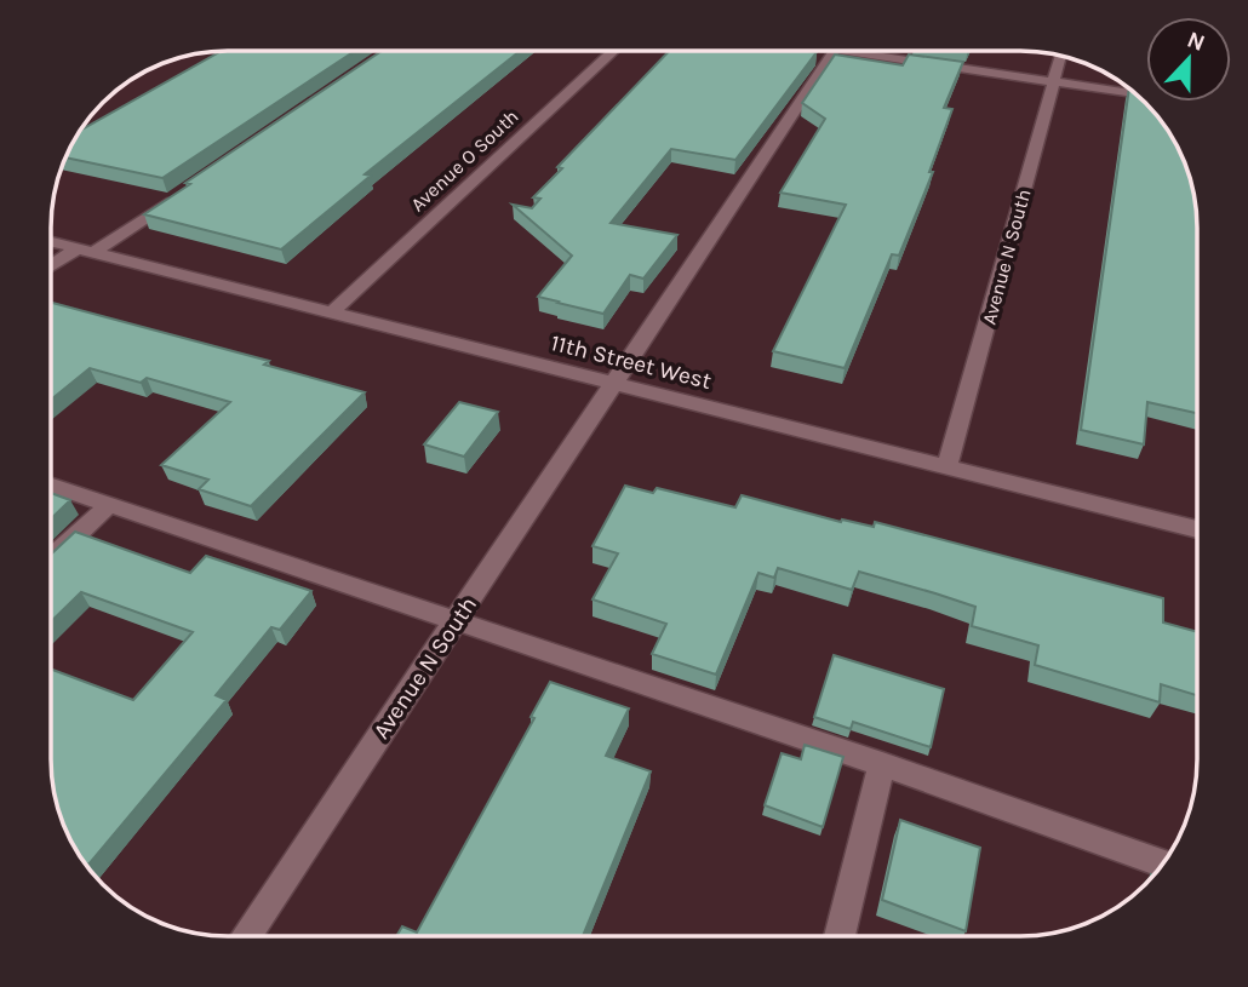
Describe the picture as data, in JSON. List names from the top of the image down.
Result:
{
  "streets": {
    "street": ["Avenue O South", "Avenue N South", "11th Street West"]
  },
  "crossings": [
    ["Avenue O South", "11th Street West"],
    ["Avenue N South", "11th Street West"]
  ],
  "north": "top"
}
